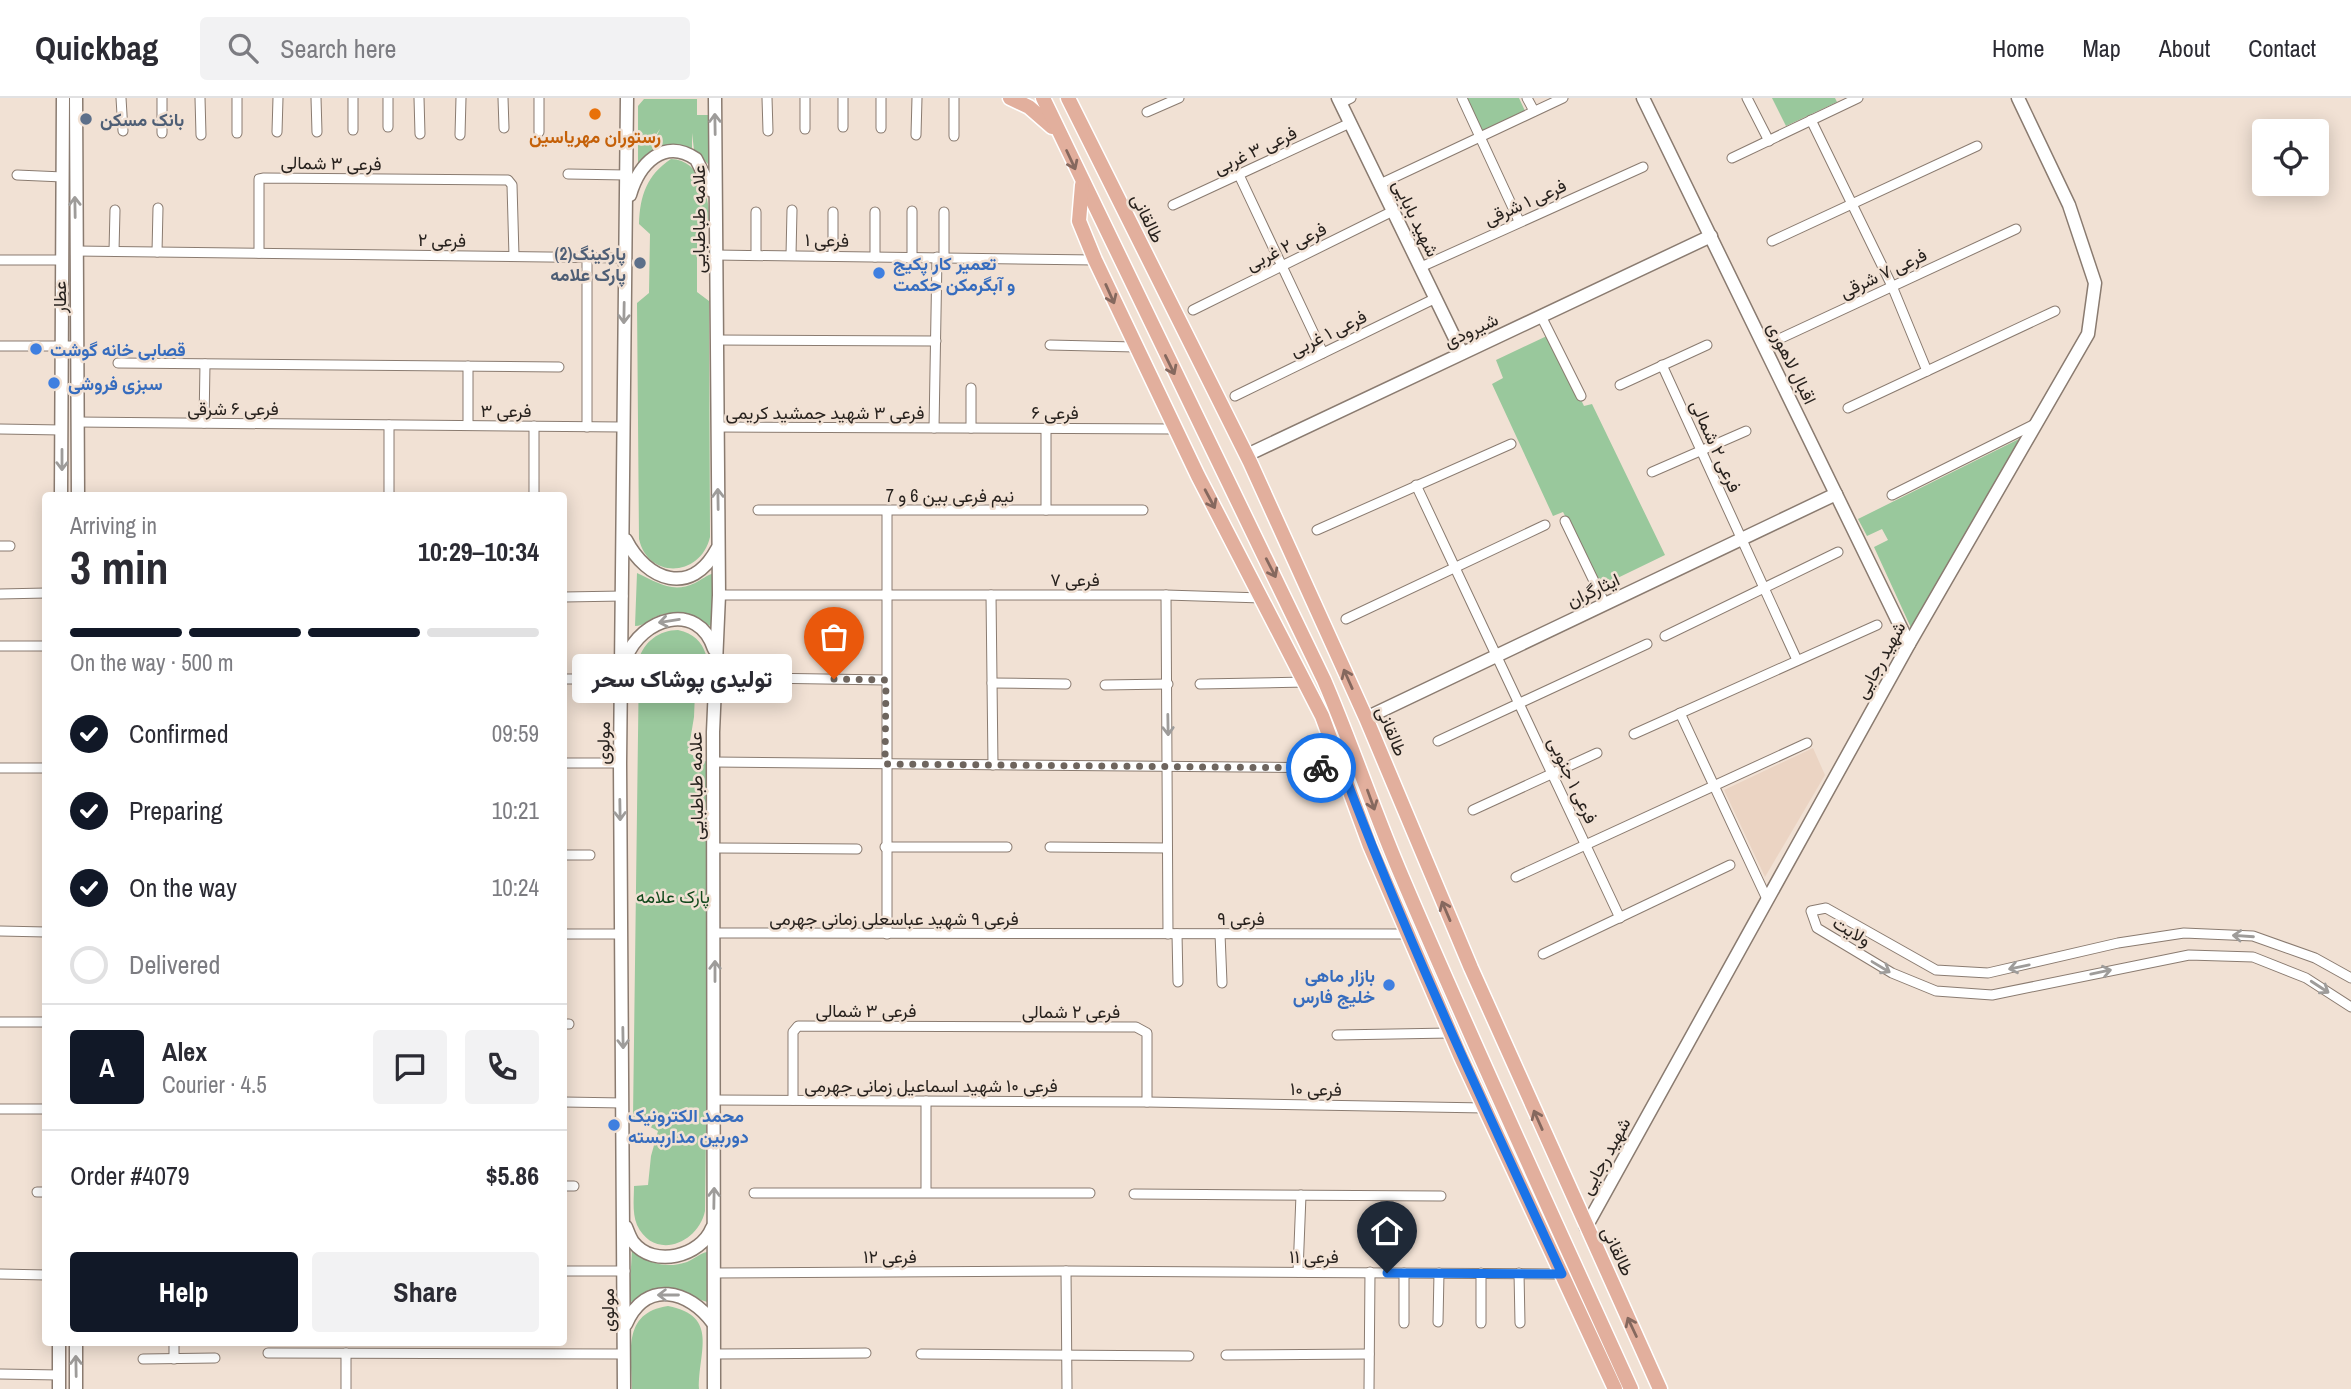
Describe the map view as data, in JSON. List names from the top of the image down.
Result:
{
  "streets": {
    "main road": ["طالقانی"],
    "street": [
      "فرعی ۳ غربی",
      "فرعی ۳ شمالی",
      "فرعی ۱ شرقی",
      "شهید بابایی",
      "علامه طباطبایی",
      "فرعی ۲",
      "فرعی ۱",
      "فرعی ۲ غربی",
      "فرعی ۷ شرقی",
      "عطار",
      "شیرودی",
      "فرعی ۱ غربی",
      "اقبال لاهوری",
      "فرعی ۶ شرقی",
      "فرعی ۳",
      "فرعی ۳ شهید جمشید کریمی",
      "فرعی ۶",
      "فرعی ۲ شمالی",
      "نیم فرعی بین 6 و 7",
      "فرعی ۷",
      "ایثارگران",
      "شهید رجایی",
      "مولوی",
      "فرعی ۱ جنوبی",
      "فرعی ۹ شهید عباسعلی زمانی جهرمی",
      "فرعی ۹",
      "ولایت",
      "فرعی ۱۰ شهید اسماعیل زمانی جهرمی",
      "فرعی ۱۰",
      "فرعی ۱۲",
      "فرعی ۱۱"
    ]
  },
  "crossings": [
    ["فرعی ۳ غربی", "شهید بابایی"],
    ["فرعی ۳ شمالی", "فرعی ۲"],
    ["فرعی ۳ شمالی", "فرعی ۲ شمالی"],
    ["فرعی ۳ شمالی", "فرعی ۱۰ شهید اسماعیل زمانی جهرمی"],
    ["فرعی ۱ شرقی", "شهید بابایی"],
    ["طالقانی", "شیرودی"],
    ["طالقانی", "ایثارگران"],
    ["طالقانی", "شهید رجایی"],
    ["شهید بابایی", "فرعی ۲ غربی"],
    ["شهید بابایی", "شیرودی"],
    ["شهید بابایی", "فرعی ۱ غربی"],
    ["علامه طباطبایی", "فرعی ۱"],
    ["علامه طباطبایی", "فرعی ۳ شهید جمشید کریمی"],
    ["علامه طباطبایی", "فرعی ۷"],
    ["علامه طباطبایی", "فرعی ۹ شهید عباسعلی زمانی جهرمی"],
    ["علامه طباطبایی", "فرعی ۱۰ شهید اسماعیل زمانی جهرمی"],
    ["علامه طباطبایی", "فرعی ۱۲"],
    ["فرعی ۲", "عطار"],
    ["فرعی ۲", "مولوی"],
    ["فرعی ۷ شرقی", "اقبال لاهوری"],
    ["عطار", "فرعی ۶ شرقی"],
    ["شیرودی", "اقبال لاهوری"],
    ["اقبال لاهوری", "ایثارگران"],
    ["اقبال لاهوری", "شهید رجایی"],
    ["فرعی ۶ شرقی", "فرعی ۳"],
    ["فرعی ۳", "مولوی"],
    ["فرعی ۳ شهید جمشید کریمی", "فرعی ۶"],
    ["فرعی ۲ شمالی", "ایثارگران"],
    ["فرعی ۲ شمالی", "فرعی ۱۰ شهید اسماعیل زمانی جهرمی"],
    ["فرعی ۲ شمالی", "فرعی ۱۰"],
    ["ایثارگران", "فرعی ۱ جنوبی"],
    ["فرعی ۹ شهید عباسعلی زمانی جهرمی", "فرعی ۹"],
    ["فرعی ۱۰ شهید اسماعیل زمانی جهرمی", "فرعی ۱۰"],
    ["فرعی ۱۲", "فرعی ۱۱"]
  ],
  "one_way": ["علامه طباطبایی"],
  "parks": ["پارک علامه"],
  "places": [
    "رستوران مهریاسین",
    "بانک مسکن",
    "پارکینگ(2) پارک علامه",
    "تعمیر کار پکیج و آبگرمکن حکمت",
    "قصابی خانه گوشت",
    "سبزی فروشی",
    "تولیدی پوشاک سحر",
    "بازار ماهی خلیج فارس",
    "محمد الکترونیک دوربین مداربسته"
  ],
  "page": {
    "header": "Quickbag",
    "search": "Search here",
    "nav": [
      "Home",
      "Map",
      "About",
      "Contact"
    ],
    "heading": ["3 min", "Arriving in", "10:29–10:34"],
    "panel": [
      "Alex",
      "Courier · 4.5",
      "Order #4079",
      "$5.86"
    ],
    "bar": "On the way · 500 m",
    "bubble": "تولیدی پوشاک سحر",
    "list": [
      ["Confirmed", "09:59"],
      ["Preparing", "10:21"],
      ["On the way", "10:24"],
      "Delivered"
    ],
    "round": "A",
    "buttons": ["Help", "Share"]
  }
}
